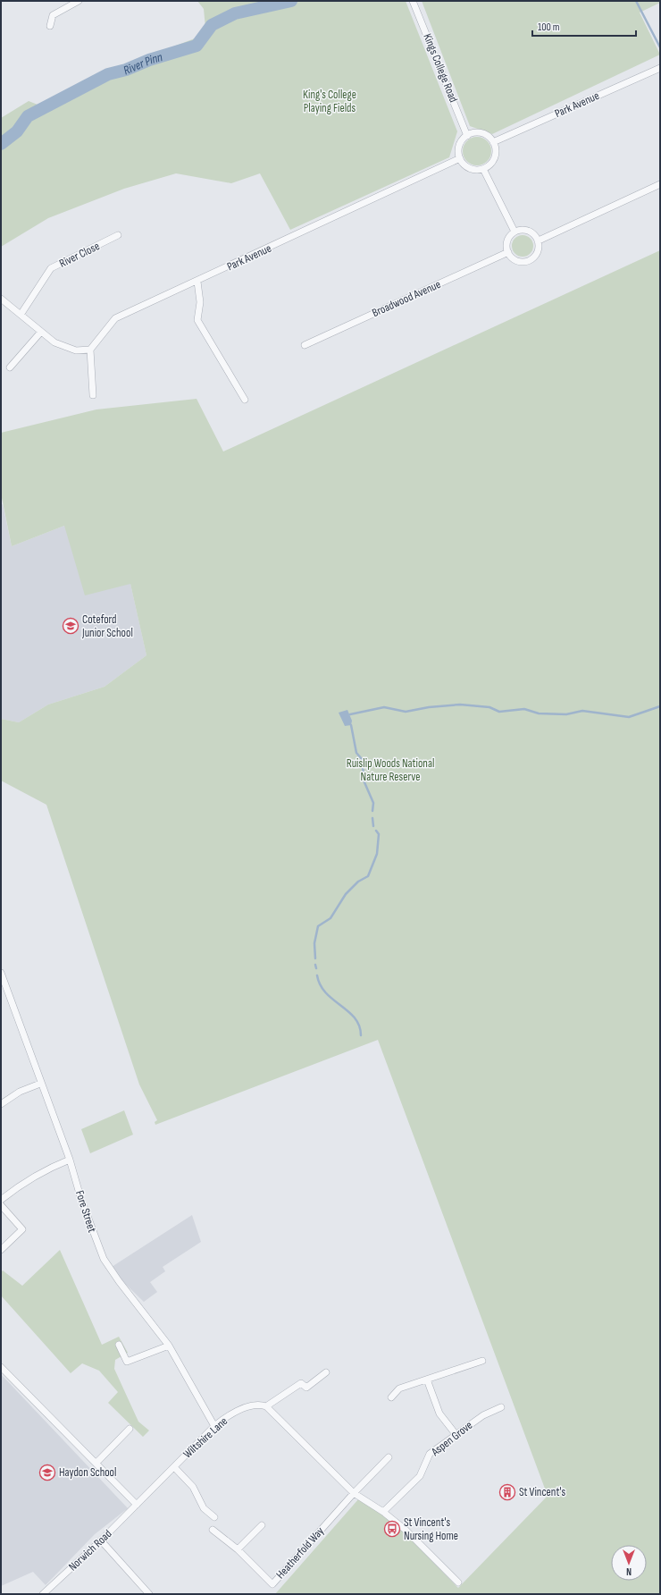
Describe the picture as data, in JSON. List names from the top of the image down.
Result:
{
  "streets": {
    "street": [
      "Kings College Road",
      "Park Avenue",
      "River Close",
      "Broadwood Avenue",
      "Fore Street",
      "Wiltshire Lane",
      "Aspen Grove",
      "Norwich Road",
      "Heatherfold Way"
    ]
  },
  "crossings": [
    ["Kings College Road", "Park Avenue"],
    ["Fore Street", "Wiltshire Lane"],
    ["Wiltshire Lane", "Norwich Road"]
  ],
  "water": ["River Pinn"],
  "parks": ["King's College Playing Fields", "Ruislip Woods National Nature Reserve"],
  "places": {
    "school or university": ["Coteford Junior School", "Haydon School"],
    "building": ["St Vincent's"],
    "bus stop": ["St Vincent's Nursing Home"]
  },
  "scale_bar": "100 m",
  "north": "bottom"
}
